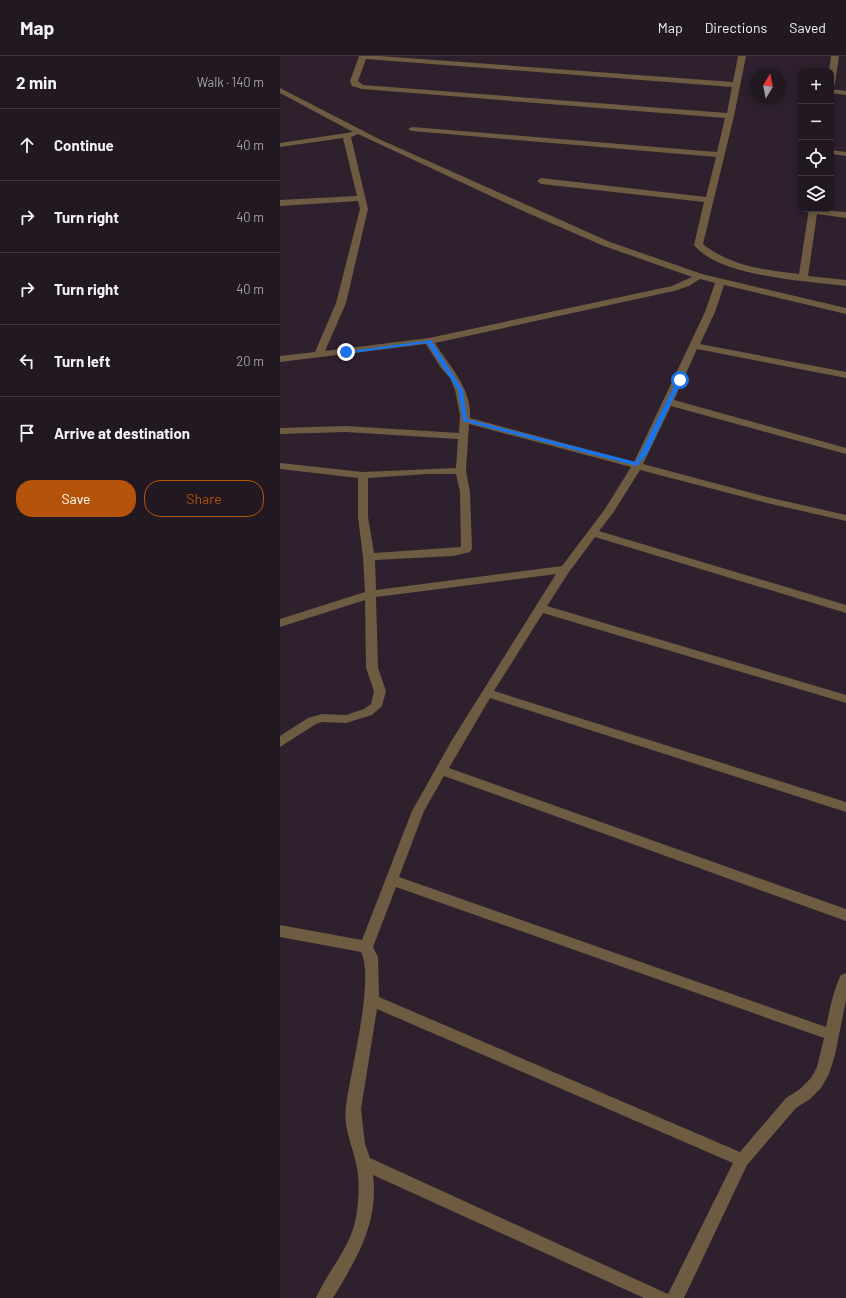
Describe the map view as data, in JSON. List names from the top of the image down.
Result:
{
  "north": "top",
  "page": {
    "header": "Map",
    "nav": ["Map", "Directions", "Saved"],
    "heading": ["2 min", "Walk · 140 m"],
    "map_buttons": ["+", "−"],
    "list": [
      ["Continue", "40 m"],
      ["Turn right", "40 m"],
      ["Turn right", "40 m"],
      ["Turn left", "20 m"],
      "Arrive at destination"
    ],
    "buttons": ["Save", "Share"]
  }
}
